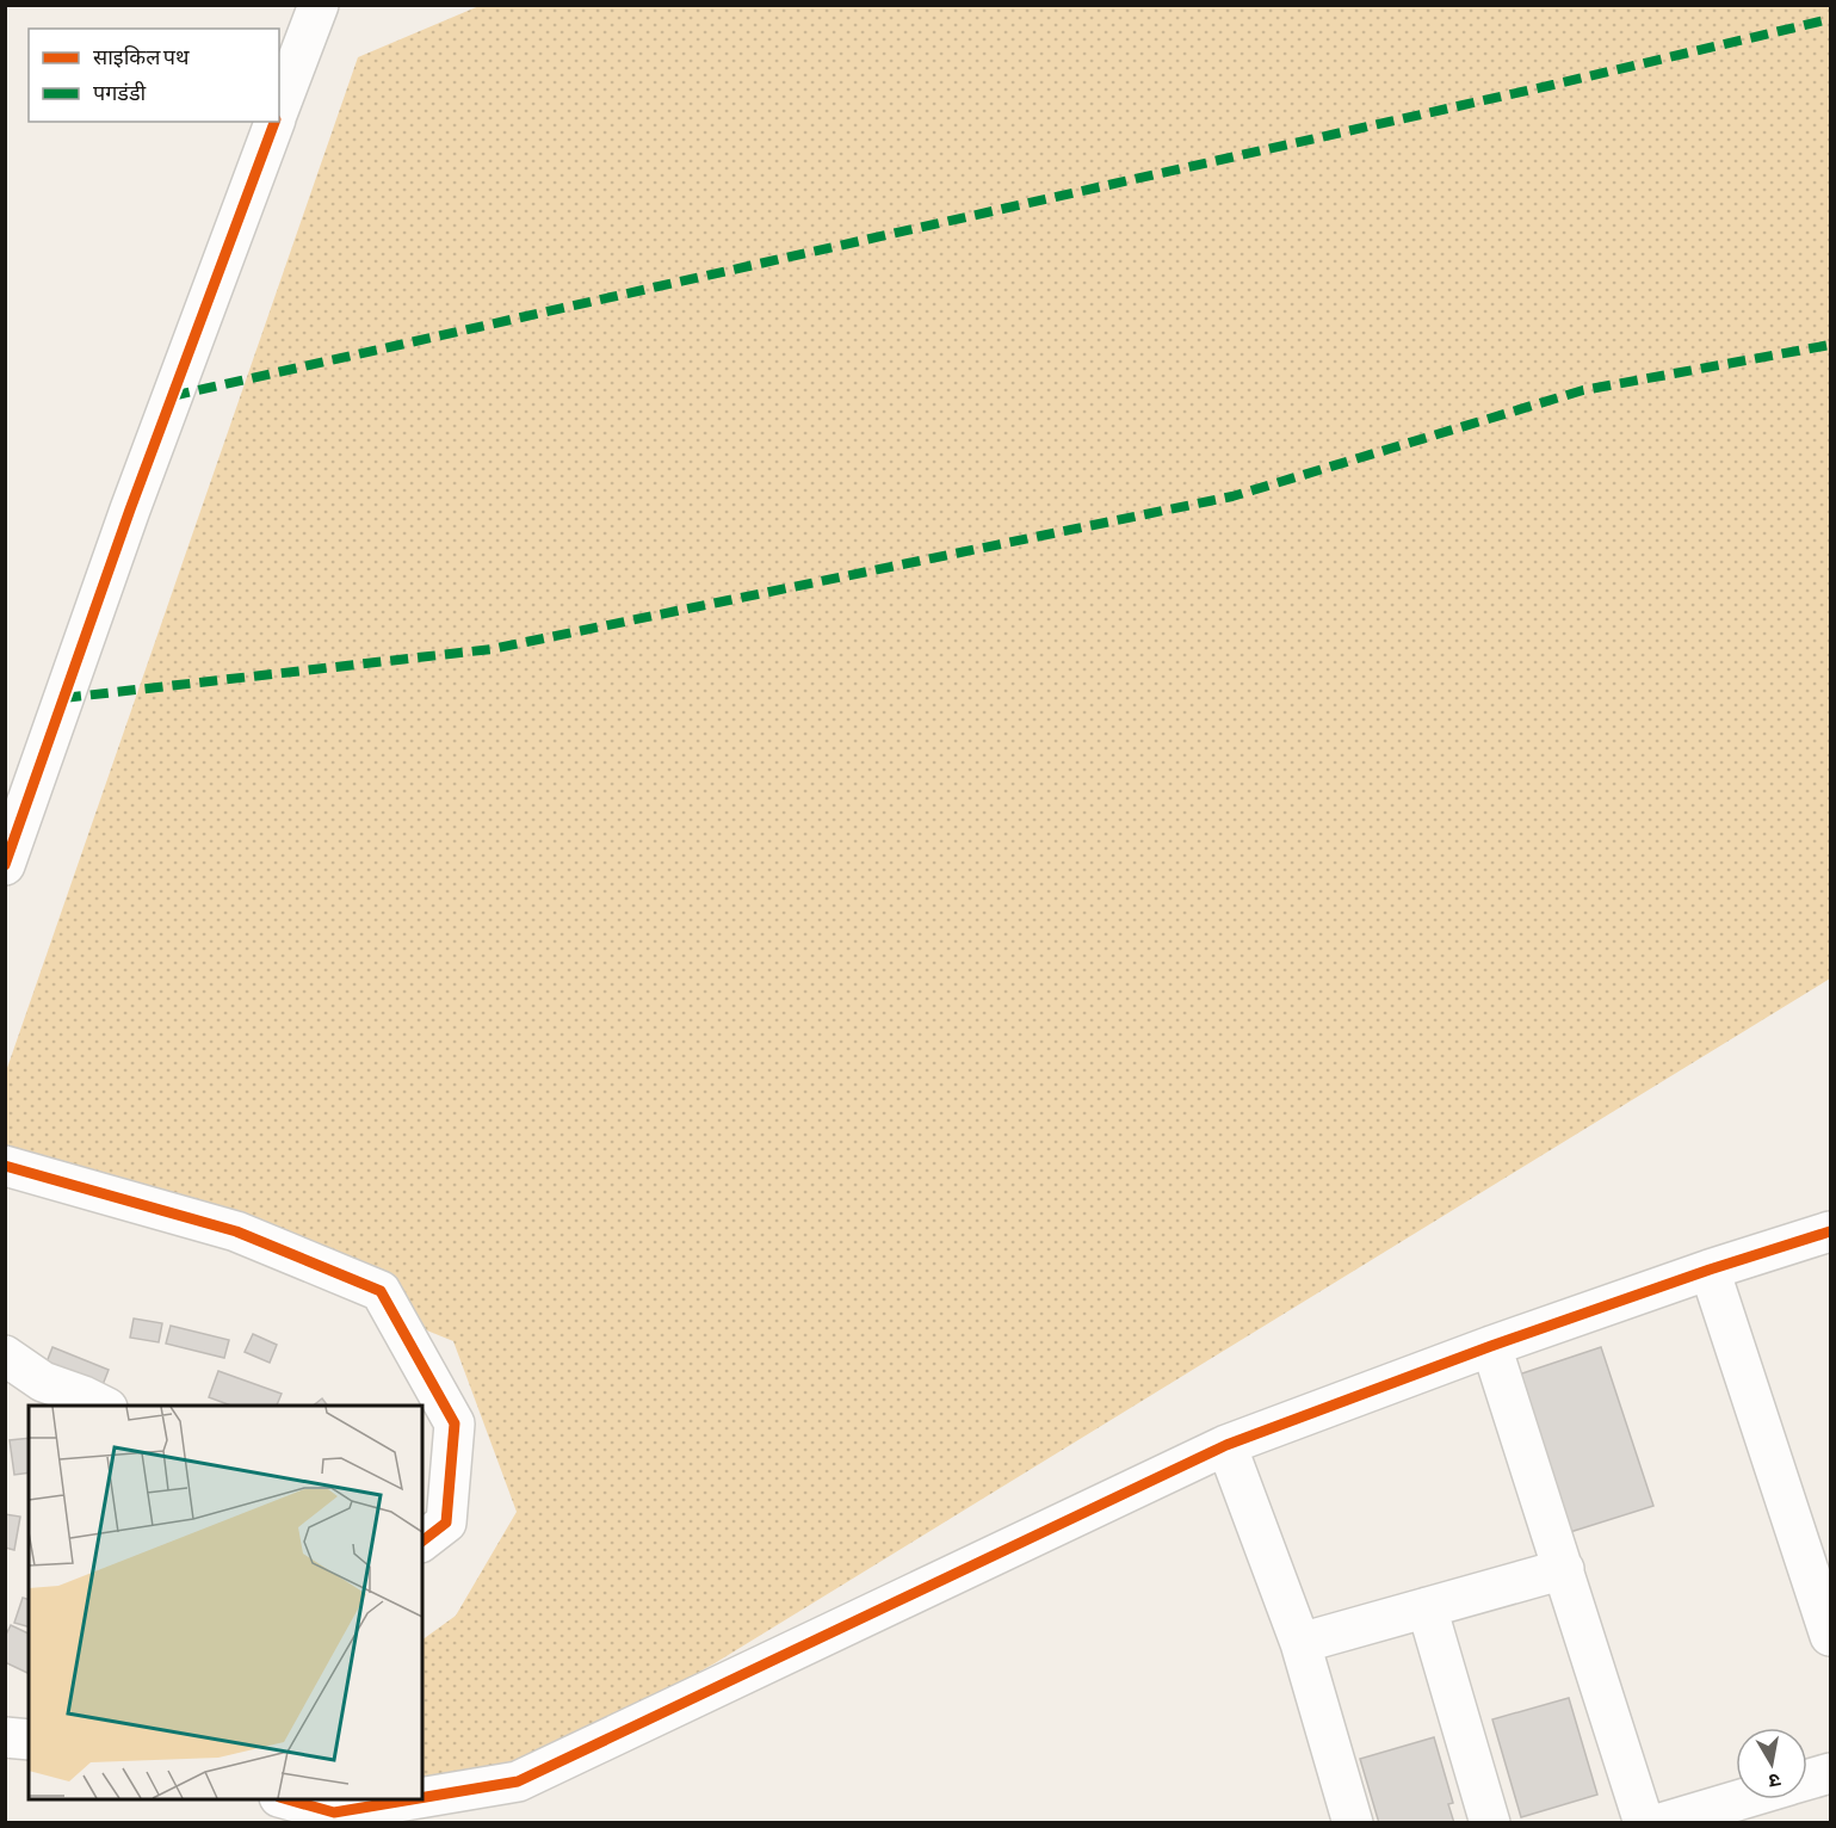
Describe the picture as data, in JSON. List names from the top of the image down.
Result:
{
  "legend": ["साइकिल पथ", "पगडंडी"],
  "north": "bottom"
}
